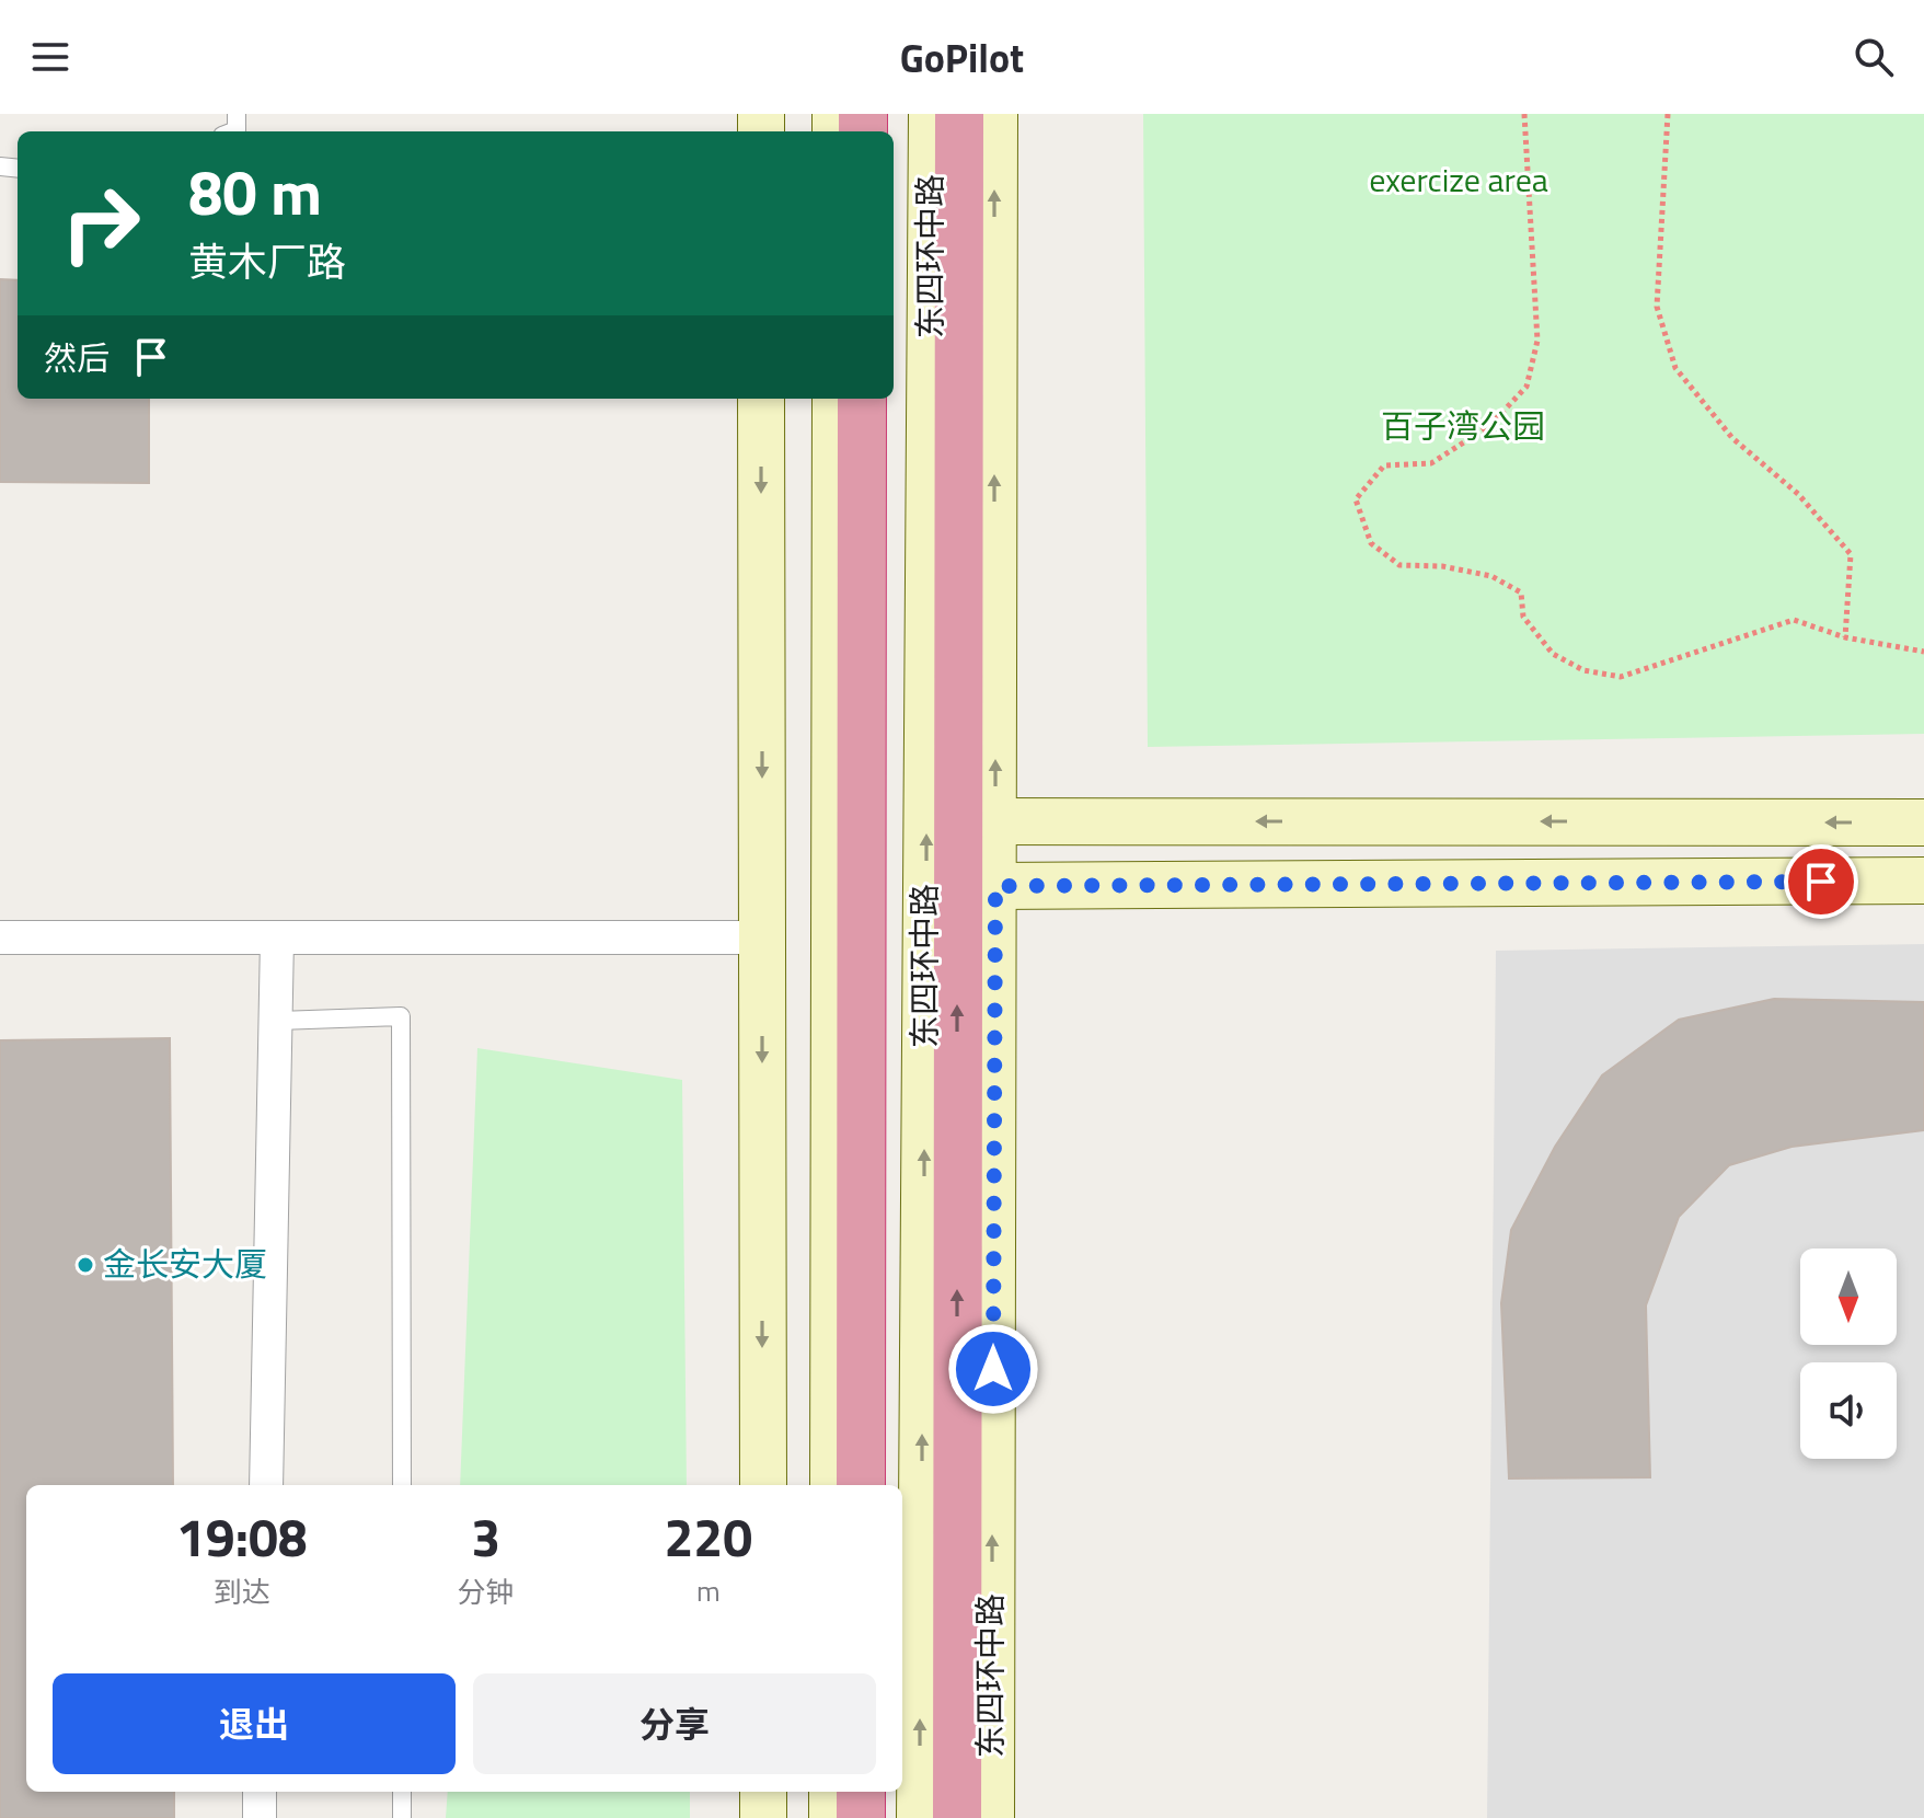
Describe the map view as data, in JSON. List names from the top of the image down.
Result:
{
  "streets": {
    "highway": ["东四环中路"]
  },
  "parks": ["exercize area", "百子湾公园"],
  "places": ["金长安大厦"],
  "north": "bottom",
  "page": {
    "header": "GoPilot",
    "turn": ["80 m", "黄木厂路"],
    "then": "然后",
    "eta": [
      "19:08",
      "到达",
      "3",
      "分钟",
      "220",
      "m"
    ],
    "buttons": ["退出", "分享"]
  }
}
